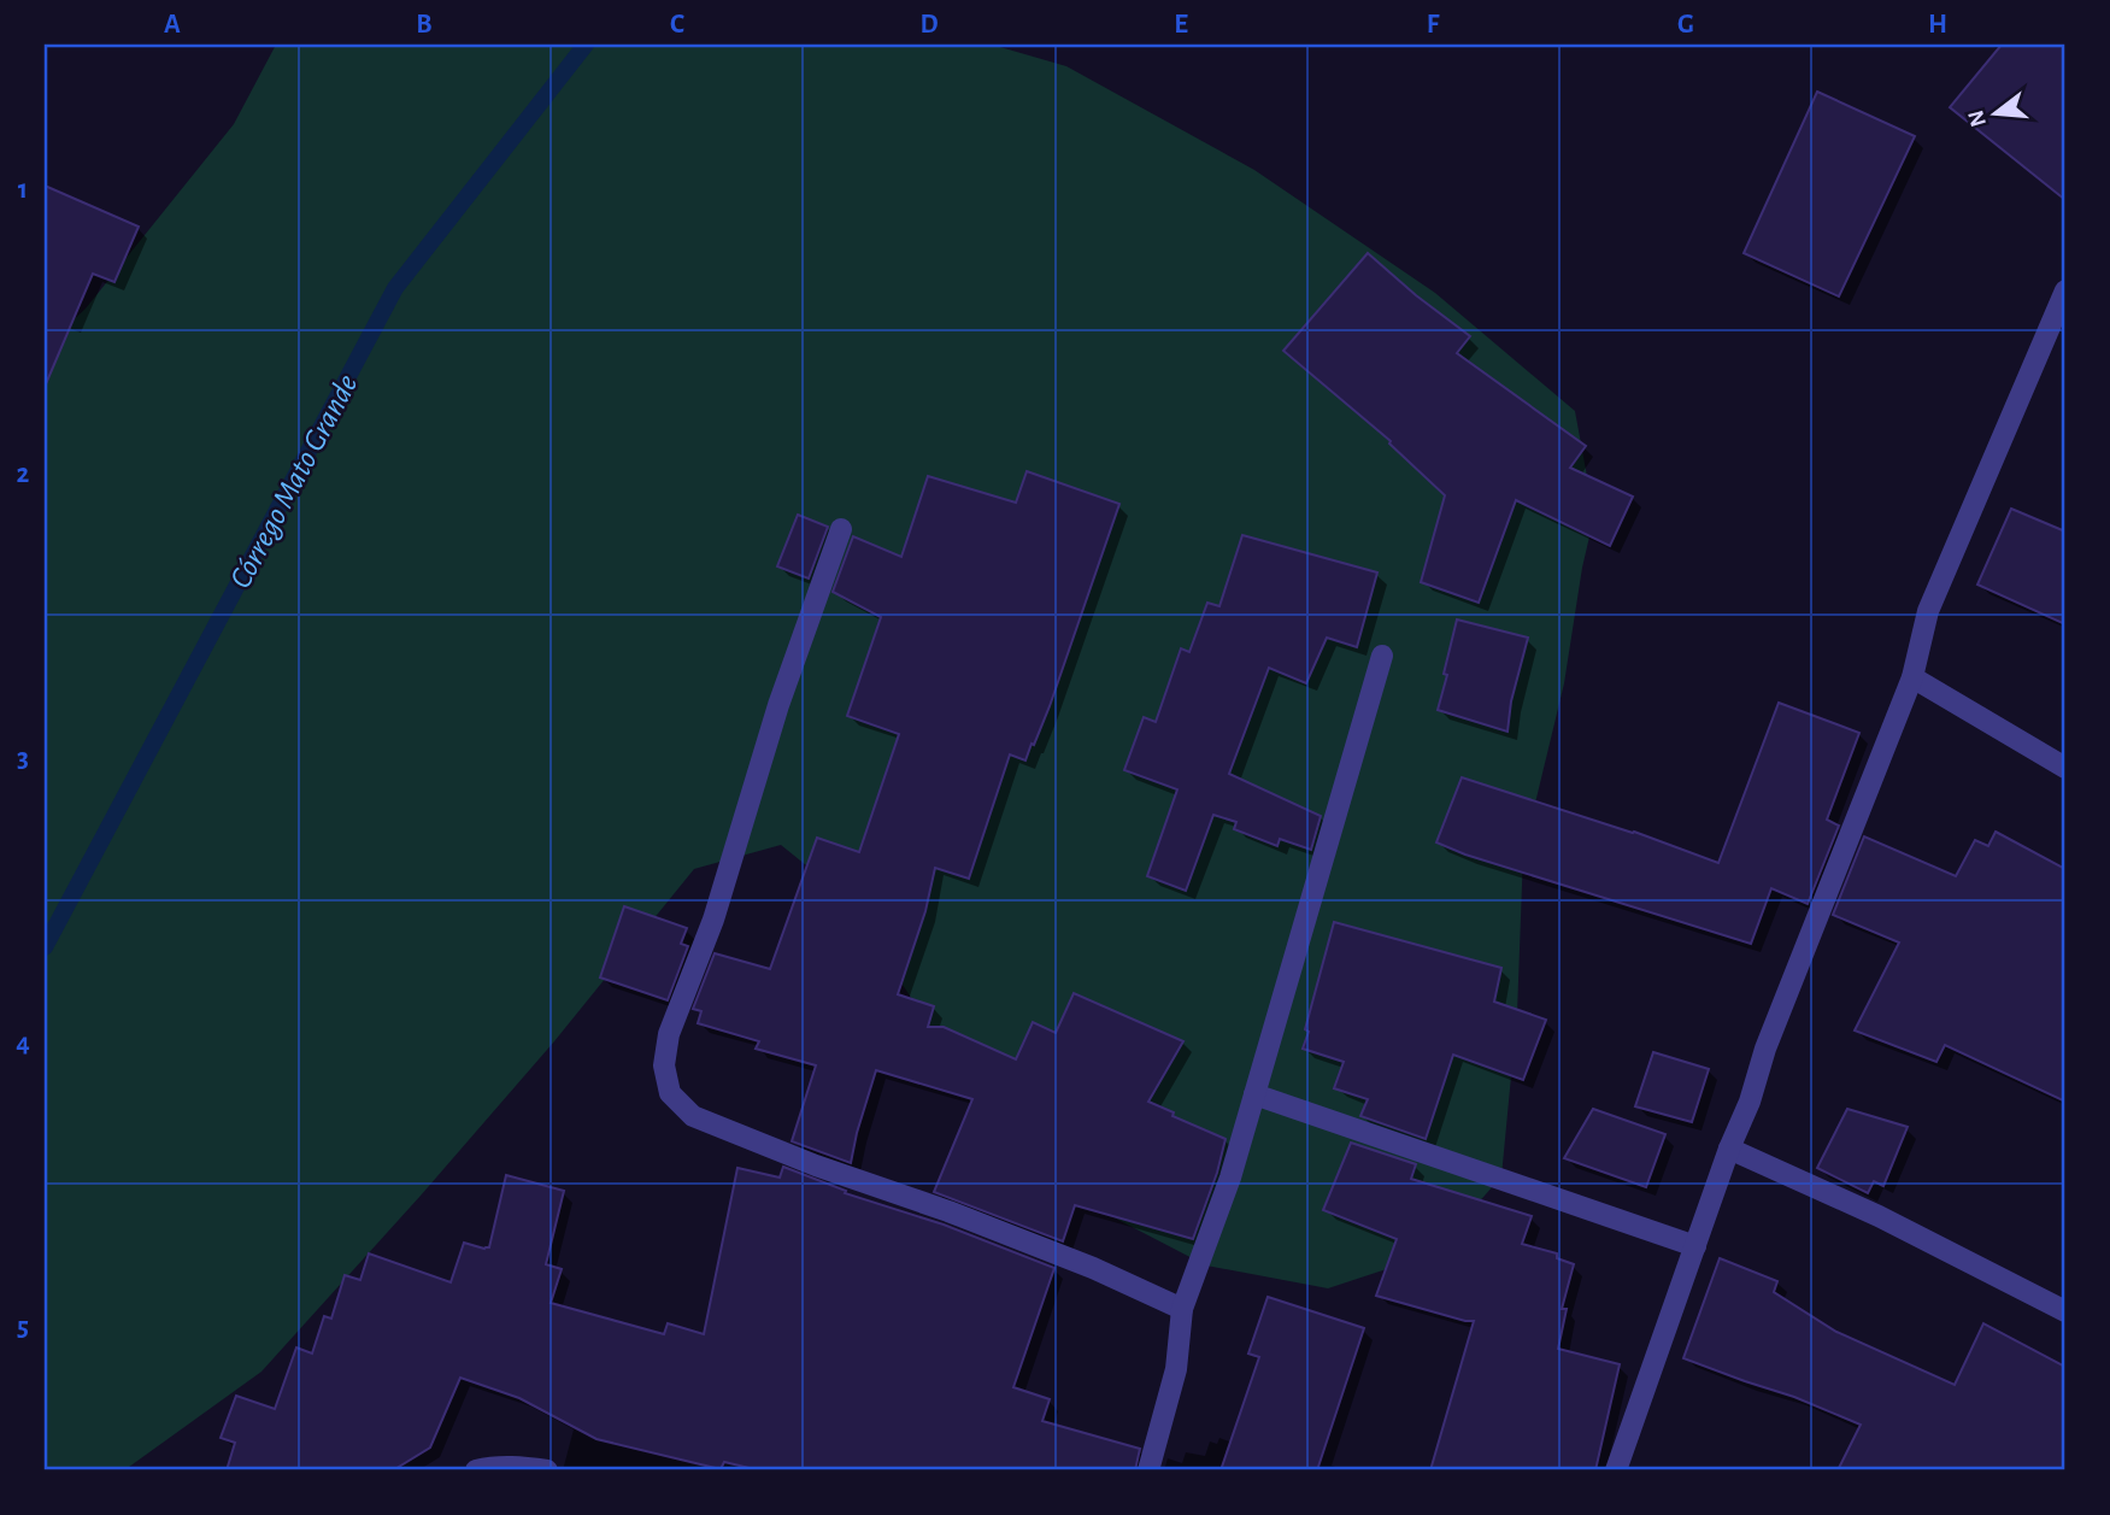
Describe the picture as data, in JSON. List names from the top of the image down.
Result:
{
  "water": ["Córrego Mato Grande"],
  "north": "left",
  "grid": {
    "columns": [
      "A",
      "B",
      "C",
      "D",
      "E",
      "F",
      "G",
      "H"
    ],
    "rows": [
      "1",
      "2",
      "3",
      "4",
      "5"
    ]
  }
}
